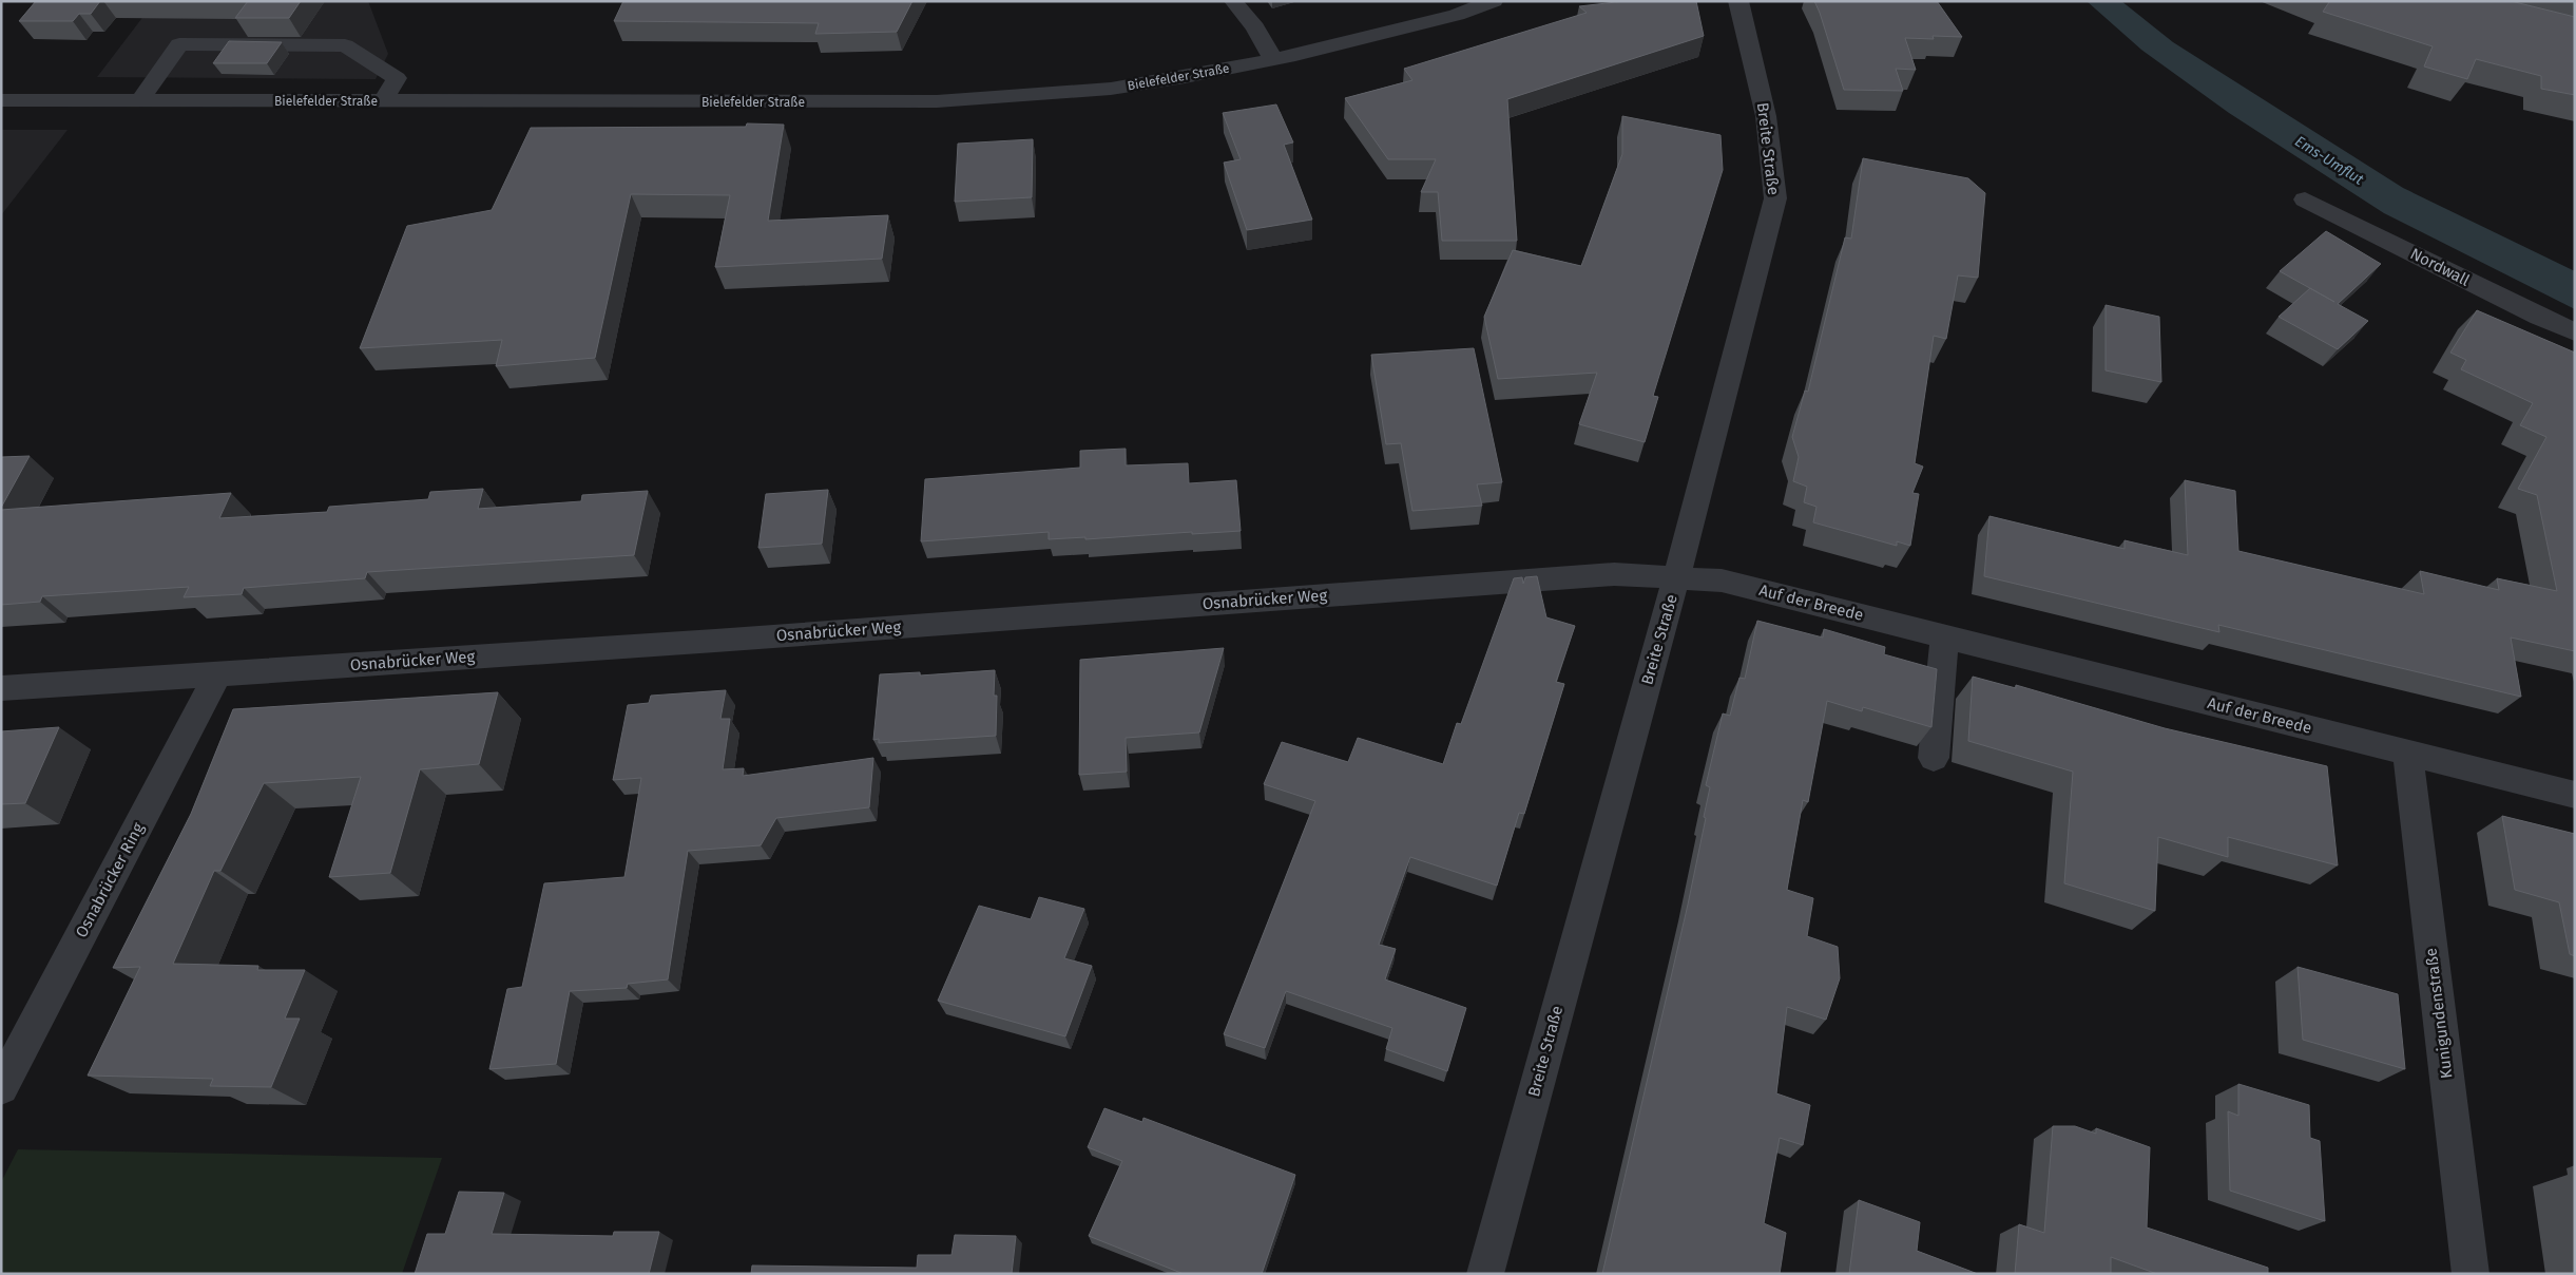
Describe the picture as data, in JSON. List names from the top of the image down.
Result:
{
  "streets": {
    "street": [
      "Bielefelder Straße",
      "Breite Straße",
      "Nordwall",
      "Osnabrücker Weg",
      "Auf der Breede",
      "Osnabrücker Ring",
      "Kunigundenstraße"
    ]
  },
  "crossings": [
    ["Breite Straße", "Osnabrücker Weg"],
    ["Breite Straße", "Auf der Breede"],
    ["Osnabrücker Weg", "Auf der Breede"],
    ["Osnabrücker Weg", "Osnabrücker Ring"],
    ["Auf der Breede", "Kunigundenstraße"]
  ],
  "water": ["Ems-Umflut"]
}
